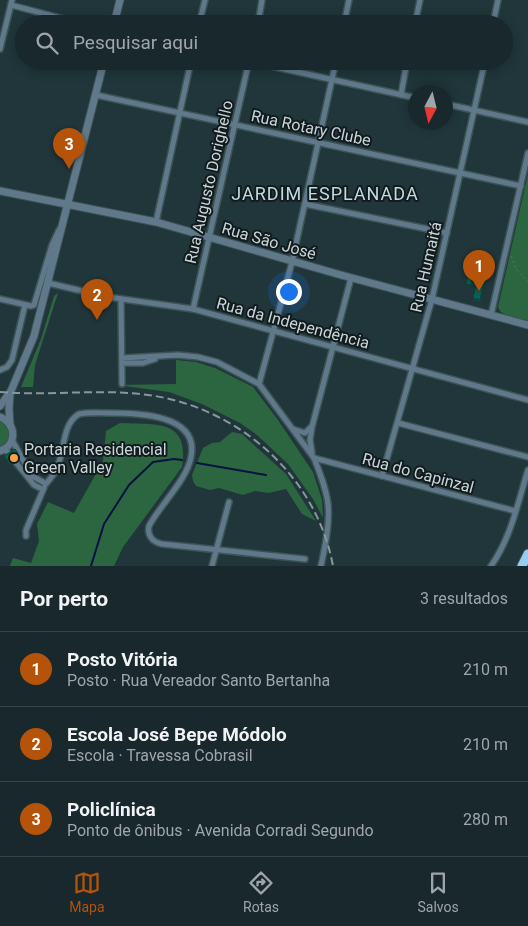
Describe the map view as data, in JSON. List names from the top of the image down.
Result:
{
  "streets": {
    "street": [
      "Rua Rotary Clube",
      "Rua Augusto Dorighello",
      "Rua São José",
      "Rua Humaitá",
      "Rua da Independência",
      "Rua do Capinzal"
    ]
  },
  "crossings": [
    ["Rua Rotary Clube", "Rua Augusto Dorighello"],
    ["Rua Rotary Clube", "Rua Humaitá"],
    ["Rua Augusto Dorighello", "Rua São José"],
    ["Rua Augusto Dorighello", "Rua da Independência"],
    ["Rua São José", "Rua Humaitá"],
    ["Rua Humaitá", "Rua da Independência"],
    ["Rua Humaitá", "Rua do Capinzal"]
  ],
  "districts": ["JARDIM ESPLANADA"],
  "places": ["Portaria Residencial Green Valley"],
  "north": "bottom",
  "page": {
    "search": "Pesquisar aqui",
    "pins": ["3", "1", "2"],
    "heading": ["Por perto", "3 resultados"],
    "list": [
      {
        "mark": "1",
        "name": "Posto Vitória",
        "note": "Posto · Rua Vereador Santo Bertanha",
        "value": "210 m"
      },
      {
        "mark": "2",
        "name": "Escola José Bepe Módolo",
        "note": "Escola · Travessa Cobrasil",
        "value": "210 m"
      },
      {
        "mark": "3",
        "name": "Policlínica",
        "note": "Ponto de ônibus · Avenida Corradi Segundo",
        "value": "280 m"
      }
    ],
    "nav": ["Mapa", "Rotas", "Salvos"]
  }
}
